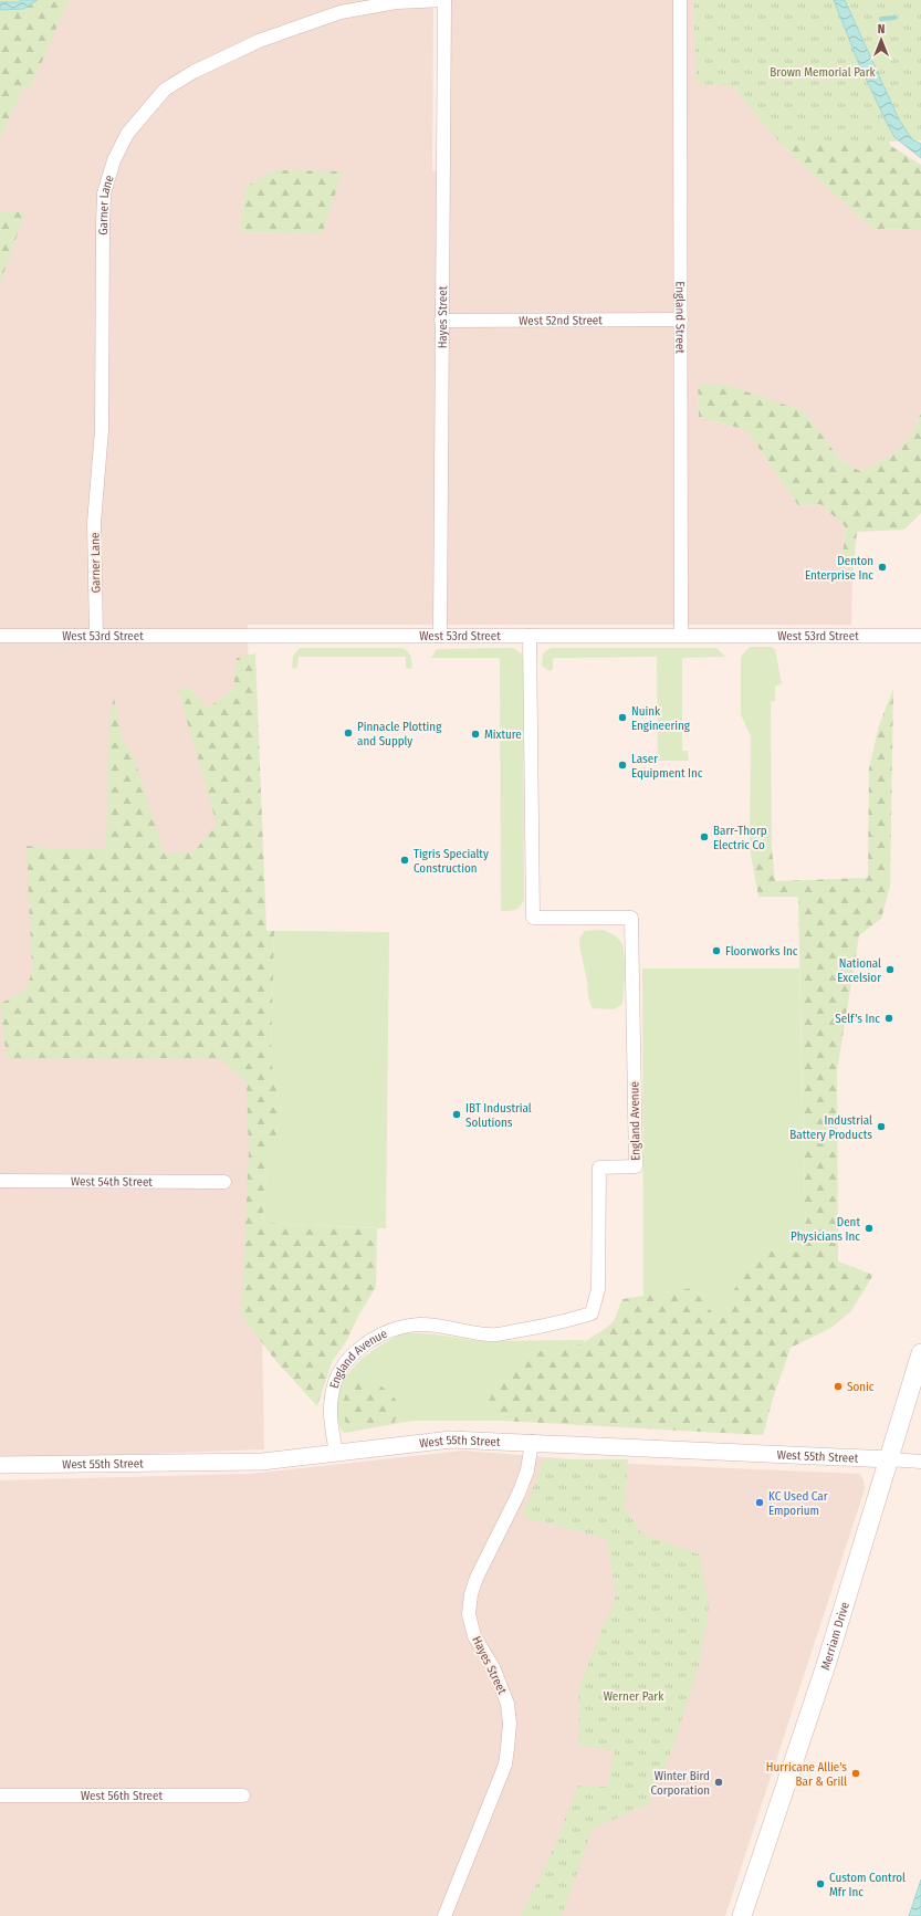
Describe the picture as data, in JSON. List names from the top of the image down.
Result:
{
  "streets": {
    "main road": ["Merriam Drive"],
    "street": [
      "Garner Lane",
      "Hayes Street",
      "England Street",
      "West 52nd Street",
      "West 53rd Street",
      "England Avenue",
      "West 54th Street",
      "West 55th Street",
      "West 56th Street"
    ]
  },
  "crossings": [
    ["Garner Lane", "Hayes Street"],
    ["Garner Lane", "West 53rd Street"],
    ["Hayes Street", "West 52nd Street"],
    ["Hayes Street", "West 53rd Street"],
    ["Hayes Street", "West 55th Street"],
    ["England Street", "West 52nd Street"],
    ["England Street", "West 53rd Street"],
    ["West 53rd Street", "England Avenue"],
    ["England Avenue", "West 55th Street"],
    ["West 55th Street", "Merriam Drive"]
  ],
  "parks": ["Brown Memorial Park", "Werner Park"],
  "places": [
    "Denton Enterprise Inc",
    "Nuink Engineering",
    "Pinnacle Plotting and Supply",
    "Mixture",
    "Laser Equipment Inc",
    "Barr-Thorp Electric Co",
    "Tigris Specialty Construction",
    "Floorworks Inc",
    "National Excelsior",
    "Self's Inc",
    "IBT Industrial Solutions",
    "Industrial Battery Products",
    "Dent Physicians Inc",
    "Sonic",
    "KC Used Car Emporium",
    "Hurricane Allie's Bar & Grill",
    "Winter Bird Corporation",
    "Custom Control Mfr Inc"
  ],
  "north": "top"
}
